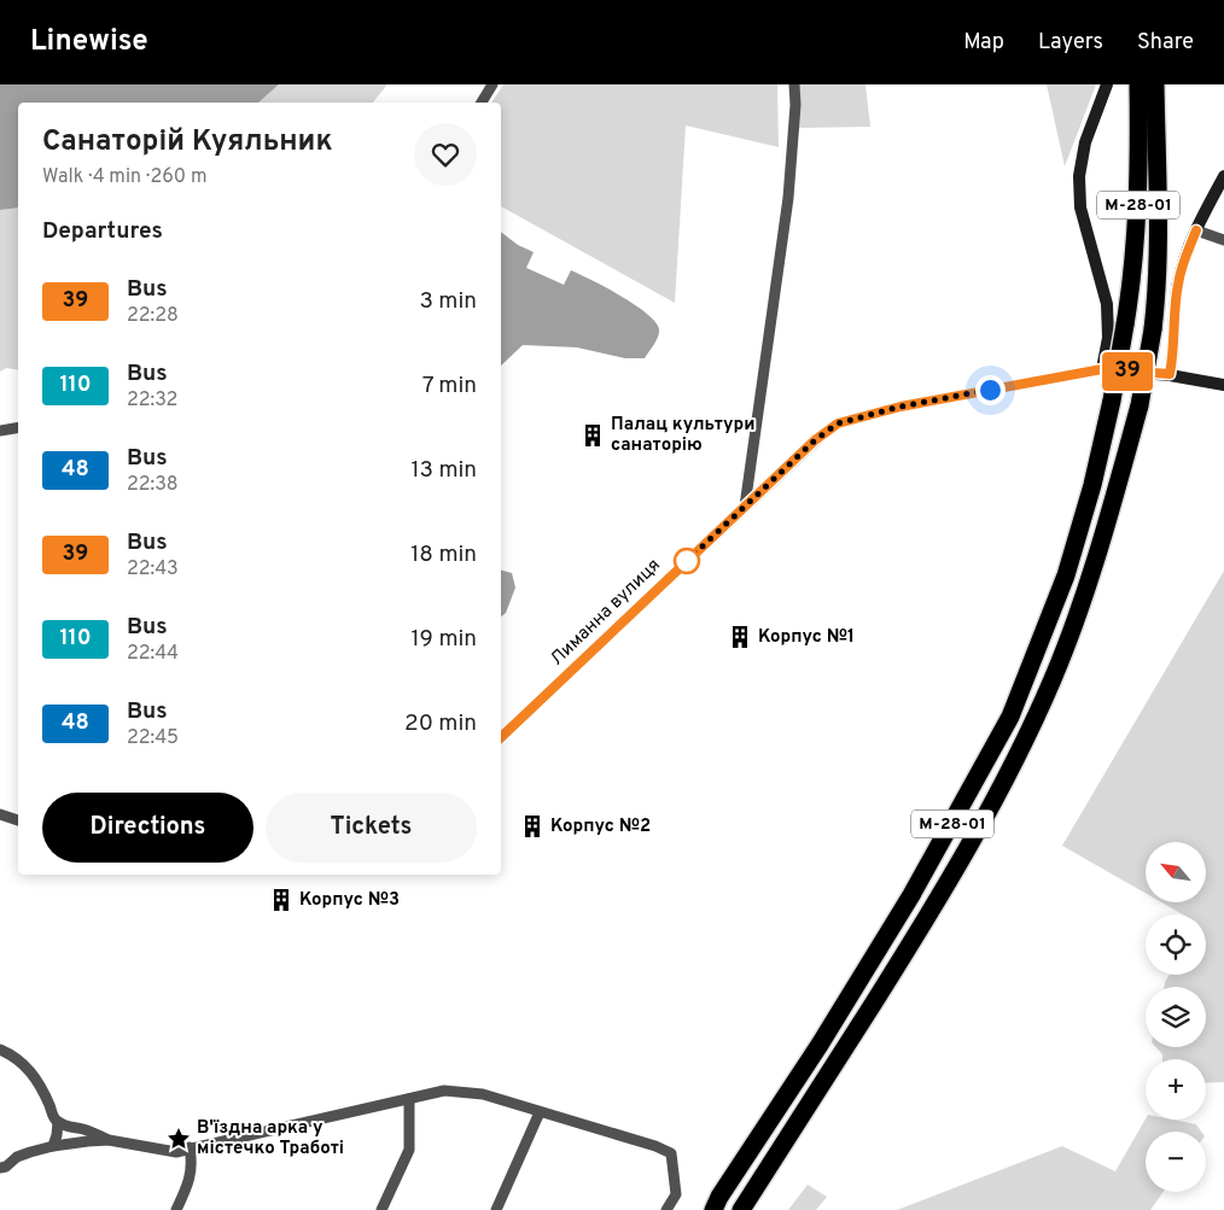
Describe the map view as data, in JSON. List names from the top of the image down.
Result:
{
  "streets": {
    "highway": ["М-28-01"],
    "main road": ["Лиманна вулиця"]
  },
  "places": {
    "building": [
      "Палац культури санаторію",
      "Корпус №1",
      "Корпус №2",
      "Корпус №3"
    ],
    "place": ["В'їздна арка у містечко Тработі"]
  },
  "lines": ["bus line 39"],
  "north": "top left",
  "page": {
    "header": "Linewise",
    "nav": ["Map", "Layers", "Share"],
    "on_map": "39",
    "heading": [
      ["Санаторій Куяльник", "Walk · 4 min · 260 m"],
      "Departures"
    ],
    "list": [
      {
        "mark": "39",
        "name": "Bus",
        "note": "22:28",
        "value": "3 min"
      },
      {
        "mark": "110",
        "name": "Bus",
        "note": "22:32",
        "value": "7 min"
      },
      {
        "mark": "48",
        "name": "Bus",
        "note": "22:38",
        "value": "13 min"
      },
      {
        "mark": "39",
        "name": "Bus",
        "note": "22:43",
        "value": "18 min"
      },
      {
        "mark": "110",
        "name": "Bus",
        "note": "22:44",
        "value": "19 min"
      },
      {
        "mark": "48",
        "name": "Bus",
        "note": "22:45",
        "value": "20 min"
      }
    ],
    "buttons": ["Directions", "Tickets"],
    "map_buttons": ["+", "−"]
  }
}
